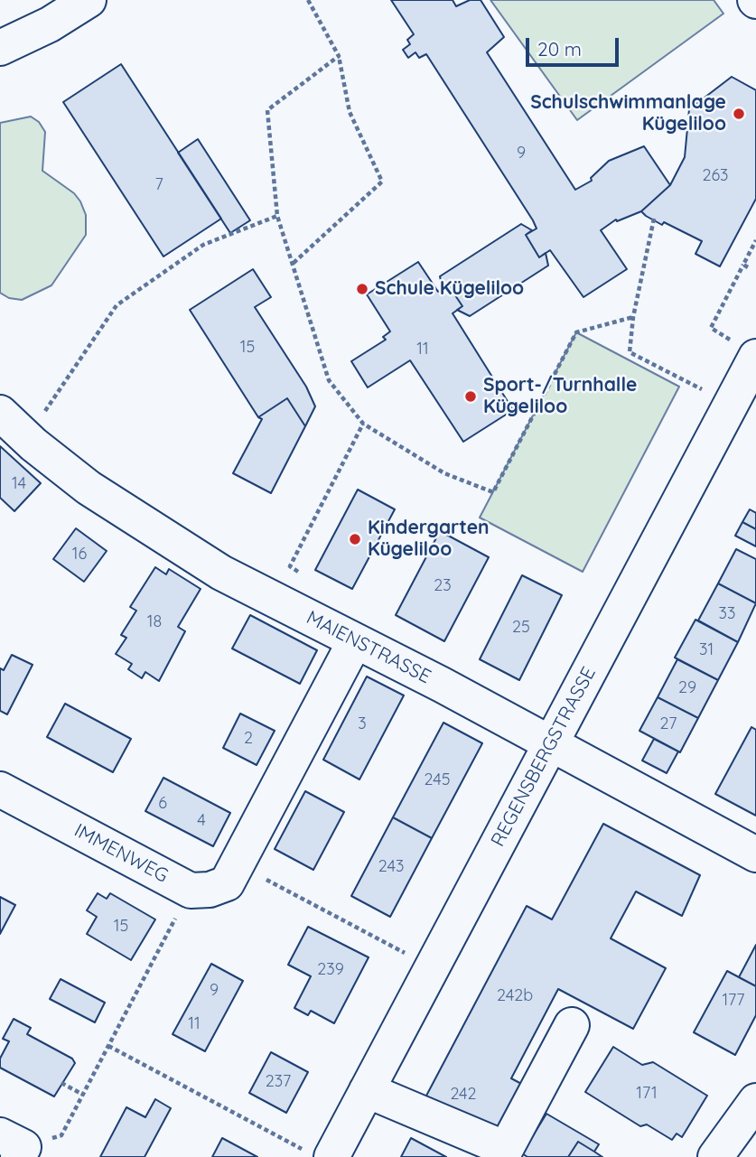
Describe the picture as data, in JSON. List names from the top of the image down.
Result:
{
  "streets": {
    "street": ["MAIENSTRASSE", "REGENSBERGSTRASSE", "IMMENWEG"]
  },
  "crossings": [
    ["MAIENSTRASSE", "REGENSBERGSTRASSE"],
    ["MAIENSTRASSE", "IMMENWEG"]
  ],
  "places": [
    "Schulschwimmanlage Kügeliloo",
    "Schule Kügeliloo",
    "Sport-/Turnhalle Kügeliloo",
    "Kindergarten Kügeliloo"
  ],
  "house_numbers": [
    "9",
    "263",
    "7",
    "15",
    "11",
    "14",
    "16",
    "23",
    "33",
    "18",
    "25",
    "31",
    "29",
    "3",
    "27",
    "2",
    "245",
    "6",
    "4",
    "243",
    "15",
    "239",
    "9",
    "242b",
    "177",
    "11",
    "237",
    "171",
    "242"
  ],
  "scale_bar": "20 m"
}
